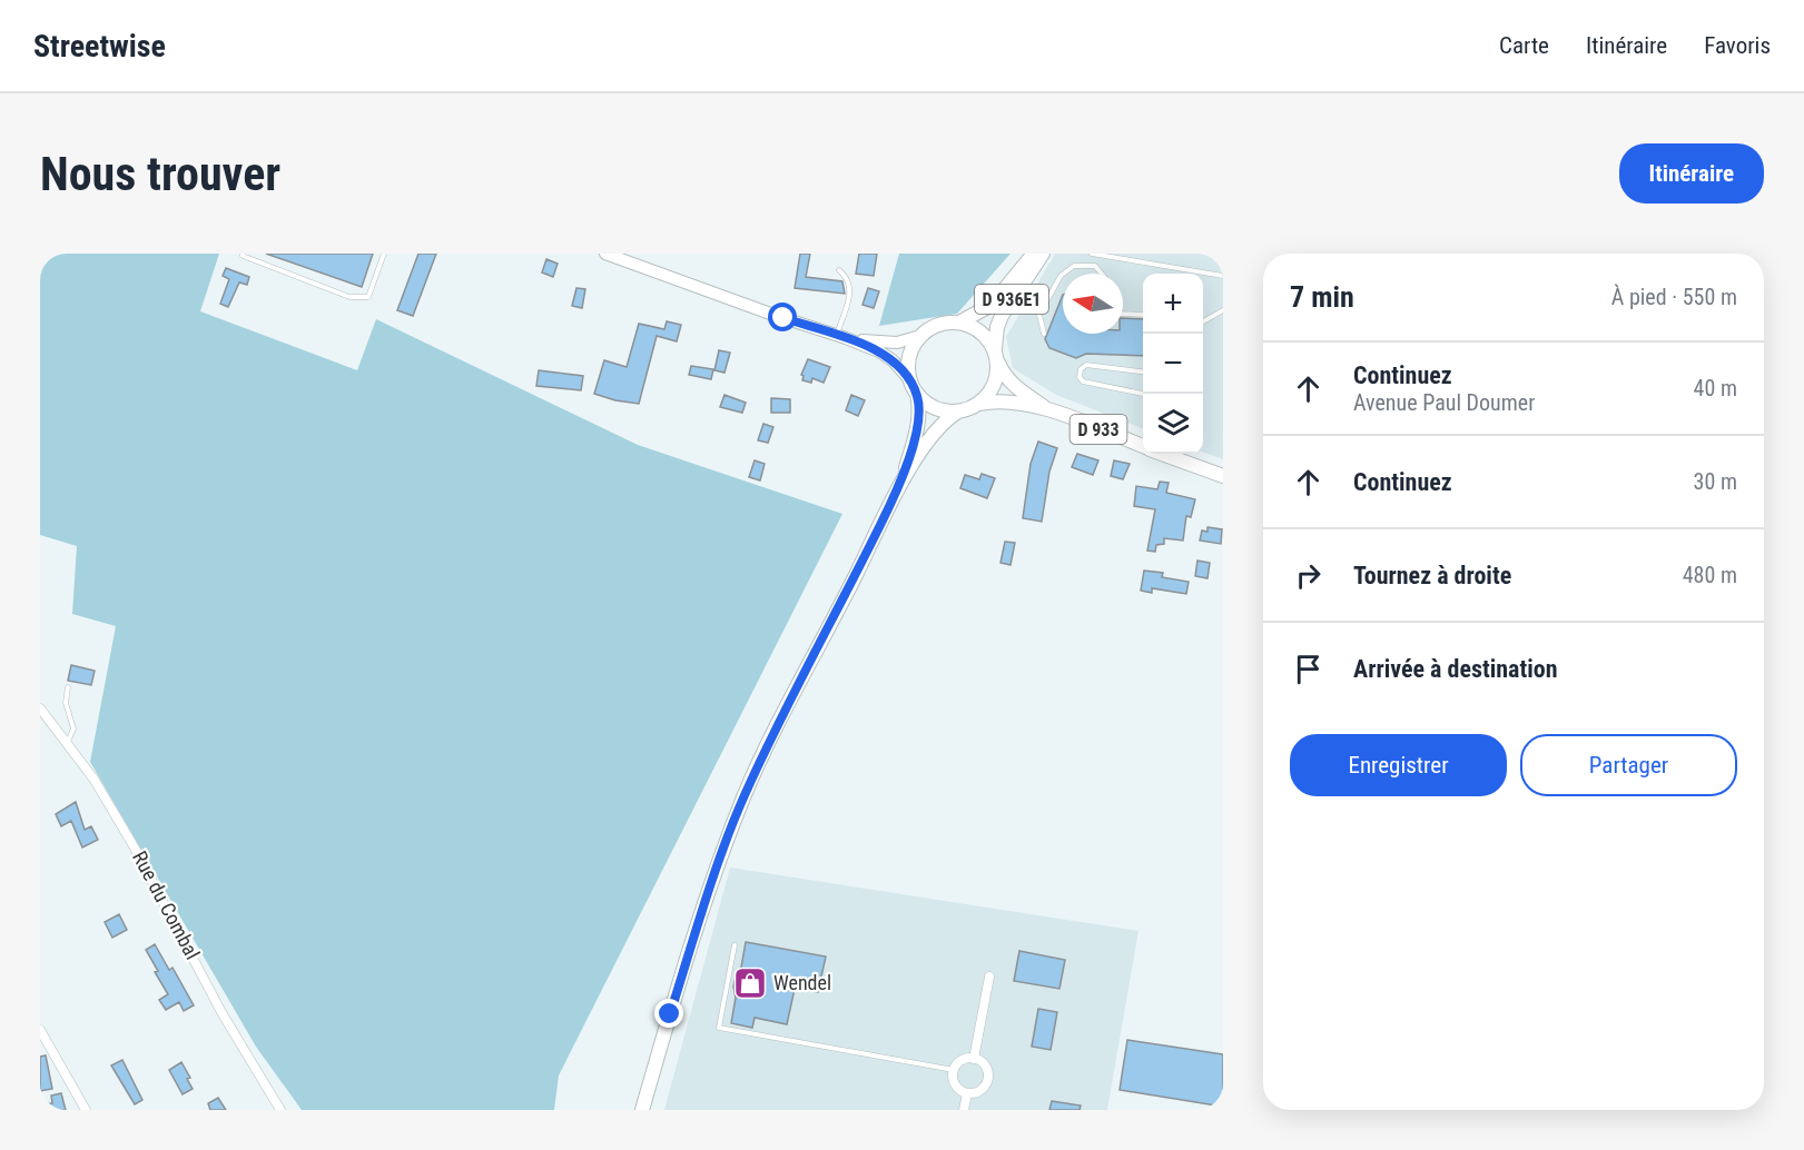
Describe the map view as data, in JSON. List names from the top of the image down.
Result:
{
  "streets": {
    "main road": ["D 936E1", "D 933"],
    "street": ["Rue du Combal"]
  },
  "crossings": [
    ["D 936E1", "D 933"]
  ],
  "places": {
    "shop": ["Wendel"]
  },
  "north": "left",
  "page": {
    "header": "Streetwise",
    "nav": ["Carte", "Itinéraire", "Favoris"],
    "buttons": [
      "Itinéraire",
      ["Enregistrer", "Partager"]
    ],
    "title": "Nous trouver",
    "heading": ["7 min", "À pied · 550 m"],
    "map_buttons": ["+", "−"],
    "list": [
      ["Continuez", "Avenue Paul Doumer", "40 m"],
      ["Continuez", "30 m"],
      ["Tournez à droite", "480 m"],
      "Arrivée à destination"
    ]
  }
}
